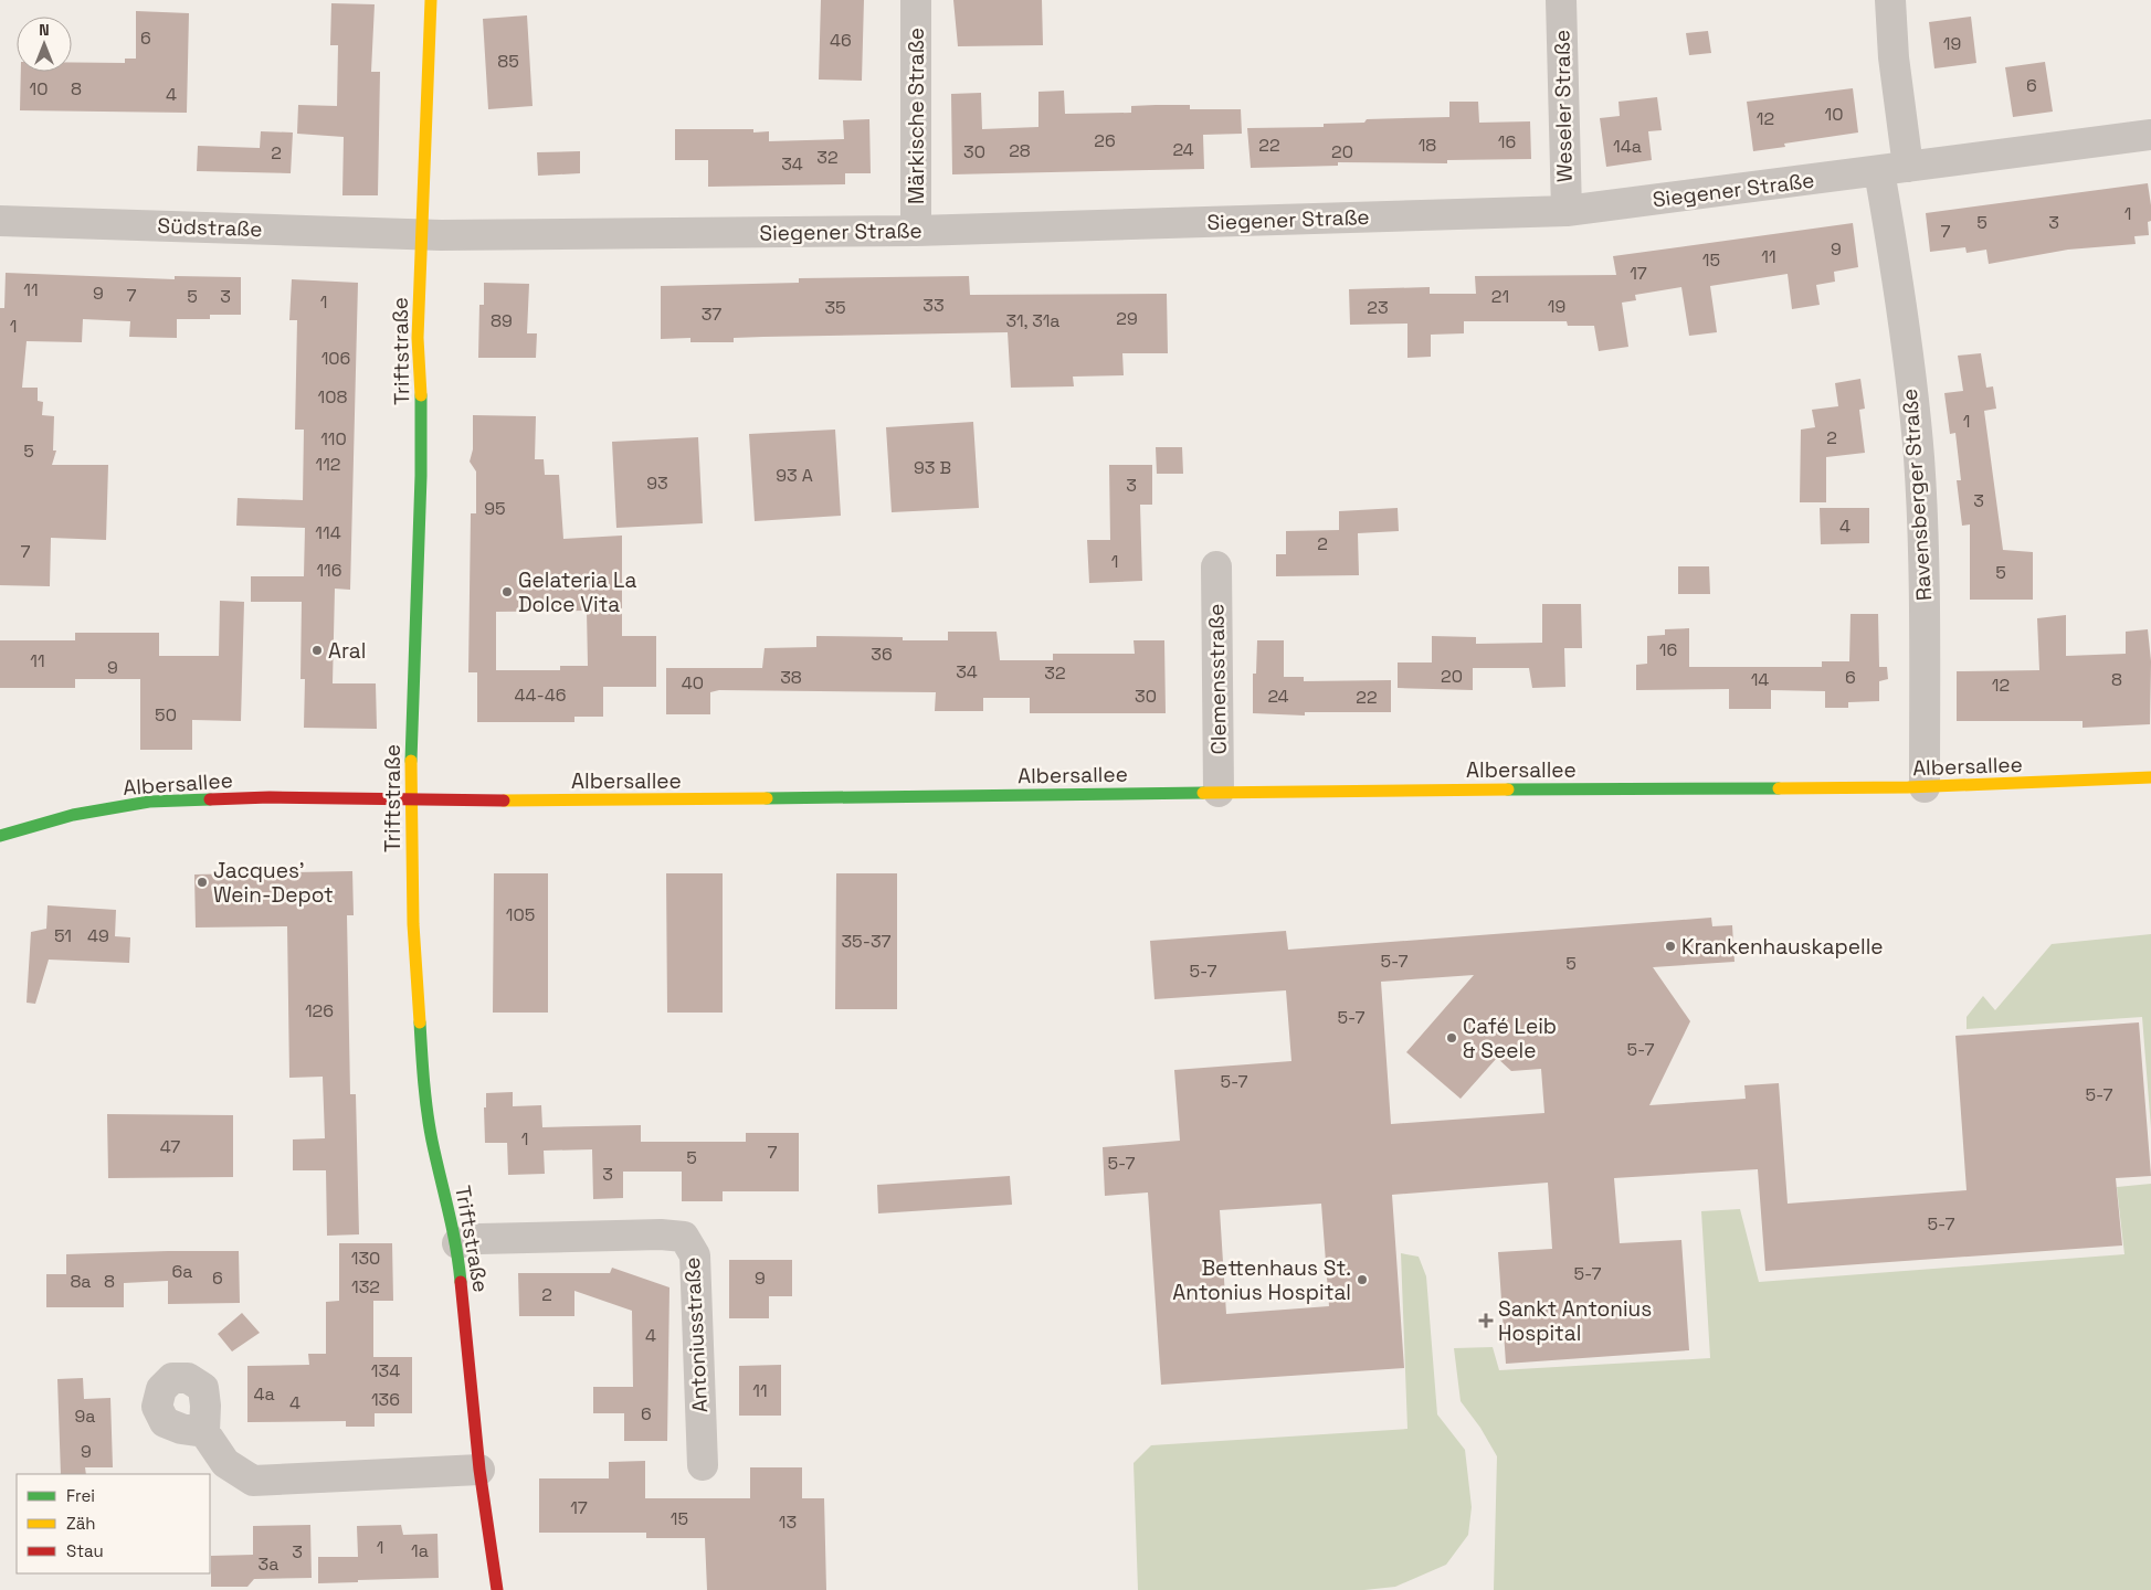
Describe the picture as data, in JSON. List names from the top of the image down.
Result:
{
  "streets": {
    "street": [
      "Weseler Straße",
      "Märkische Straße",
      "Siegener Straße",
      "Südstraße",
      "Triftstraße",
      "Ravensberger Straße",
      "Clemensstraße",
      "Albersallee",
      "Antoniusstraße"
    ]
  },
  "crossings": [
    ["Weseler Straße", "Siegener Straße"],
    ["Märkische Straße", "Siegener Straße"],
    ["Siegener Straße", "Südstraße"],
    ["Siegener Straße", "Triftstraße"],
    ["Siegener Straße", "Ravensberger Straße"],
    ["Südstraße", "Triftstraße"],
    ["Triftstraße", "Albersallee"],
    ["Triftstraße", "Antoniusstraße"],
    ["Ravensberger Straße", "Albersallee"],
    ["Clemensstraße", "Albersallee"]
  ],
  "places": {
    "other": [
      "Gelateria La Dolce Vita",
      "Aral",
      "Jacques’ Wein-Depot",
      "Krankenhauskapelle",
      "Café Leib & Seele",
      "Bettenhaus St. Antonius Hospital"
    ],
    "health": ["Sankt Antonius Hospital"]
  },
  "house_numbers": [
    "6",
    "46",
    "19",
    "85",
    "6",
    "10",
    "8",
    "4",
    "10",
    "12",
    "26",
    "16",
    "22",
    "18",
    "14a",
    "24",
    "28",
    "30",
    "20",
    "2",
    "32",
    "34",
    "1",
    "5",
    "3",
    "7",
    "9",
    "11",
    "15",
    "17",
    "11",
    "9",
    "7",
    "5",
    "3",
    "21",
    "1",
    "33",
    "19",
    "35",
    "23",
    "37",
    "29",
    "89",
    "31, 31a",
    "1",
    "106",
    "108",
    "1",
    "2",
    "110",
    "5",
    "112",
    "93 B",
    "93 A",
    "93",
    "3",
    "3",
    "95",
    "4",
    "114",
    "2",
    "7",
    "1",
    "116",
    "5",
    "16",
    "36",
    "11",
    "9",
    "34",
    "32",
    "20",
    "38",
    "6",
    "14",
    "8",
    "40",
    "12",
    "44-46",
    "30",
    "24",
    "22",
    "50",
    "105",
    "51",
    "49",
    "35-37",
    "5-7",
    "5",
    "5-7",
    "126",
    "5-7",
    "5-7",
    "5-7",
    "5-7",
    "1",
    "47",
    "7",
    "5",
    "5-7",
    "3",
    "5-7",
    "130",
    "6a",
    "5-7",
    "6",
    "9",
    "8a",
    "8",
    "132",
    "2",
    "4",
    "134",
    "11",
    "4a",
    "136",
    "4",
    "6",
    "9a",
    "9",
    "17",
    "15",
    "13",
    "1",
    "1a",
    "3",
    "3a"
  ],
  "legend": ["Frei", "Zäh", "Stau"],
  "north": "top"
}
